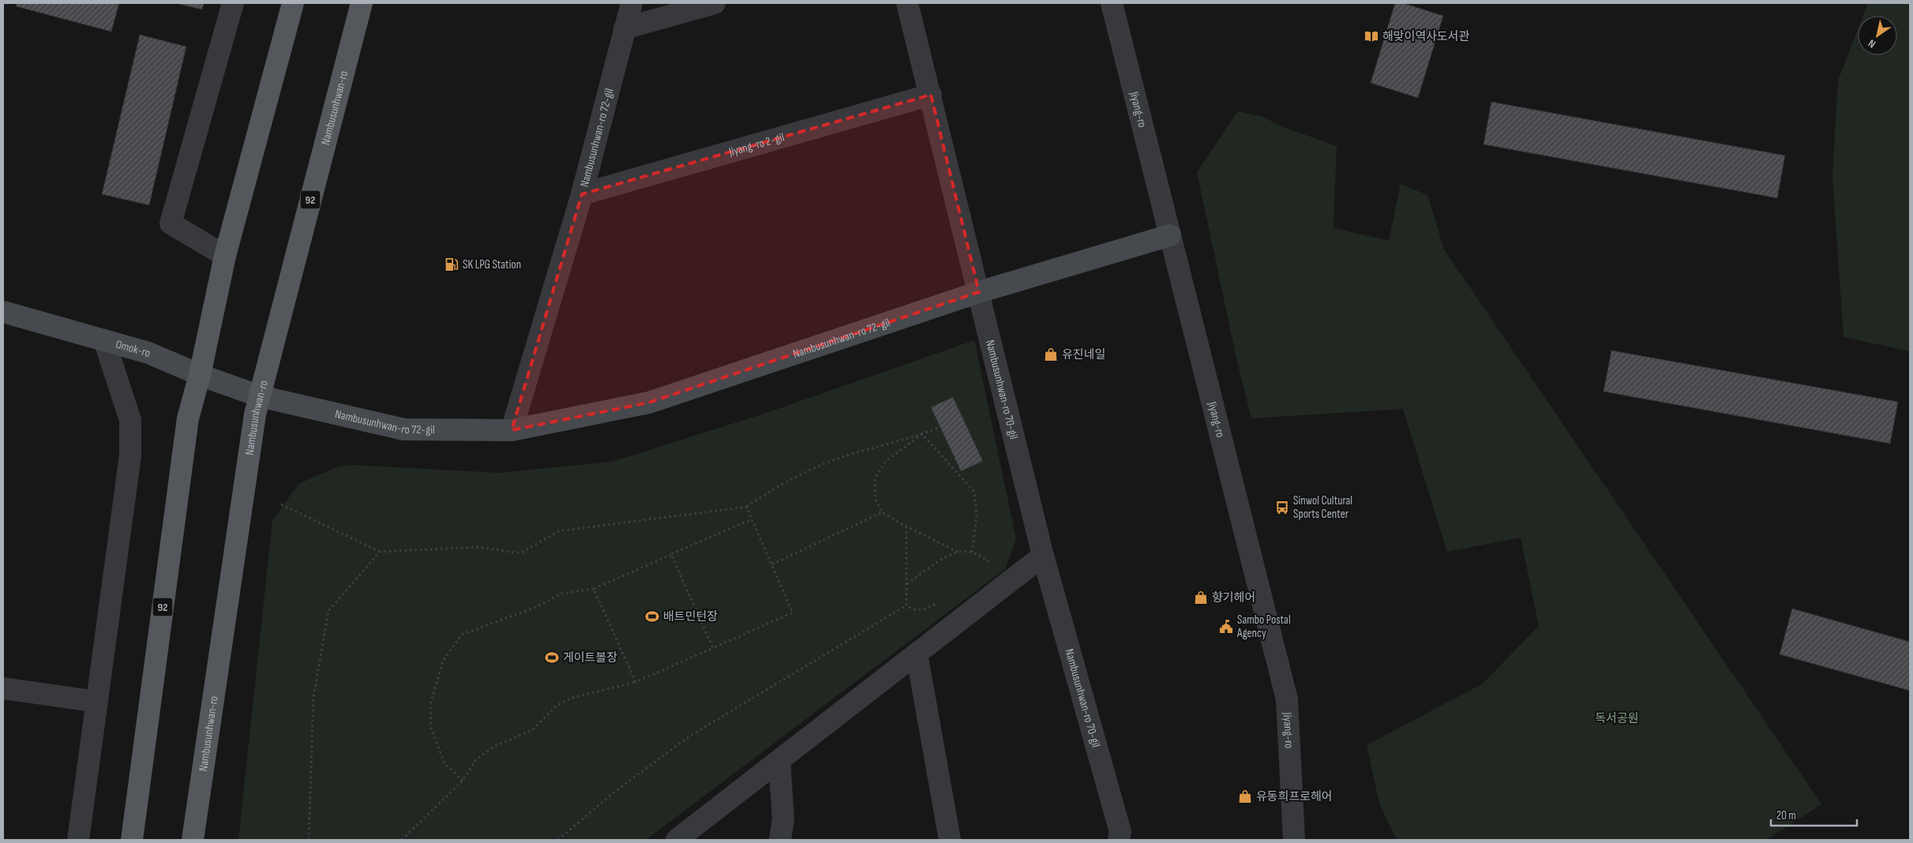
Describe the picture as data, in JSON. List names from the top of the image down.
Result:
{
  "streets": {
    "main road": [
      "Nambusunhwan-ro",
      "Nambusunhwan-ro 72-gil",
      "92",
      "Omok-ro"
    ],
    "street": ["Jiyang-ro", "Jiyang-ro 2-gil", "Nambusunhwan-ro 70-gil"]
  },
  "crossings": [
    ["Nambusunhwan-ro", "Nambusunhwan-ro 72-gil"],
    ["Nambusunhwan-ro", "Omok-ro"],
    ["Jiyang-ro", "Nambusunhwan-ro 72-gil"],
    ["Nambusunhwan-ro 72-gil", "Jiyang-ro 2-gil"],
    ["Nambusunhwan-ro 72-gil", "Omok-ro"],
    ["Nambusunhwan-ro 72-gil", "Nambusunhwan-ro 70-gil"],
    ["92", "Omok-ro"]
  ],
  "parks": ["독서공원"],
  "places": {
    "library": ["해맞이역사도서관"],
    "fuel station": ["SK LPG Station"],
    "shop": ["유진네일", "향기헤어", "유동희프로헤어"],
    "bus stop": ["Sinwol Cultural Sports Center"],
    "sports": ["배트민턴장", "게이트볼장"],
    "public building": ["Sambo Postal Agency"]
  },
  "scale_bar": "20 m",
  "north": "bottom left"
}
